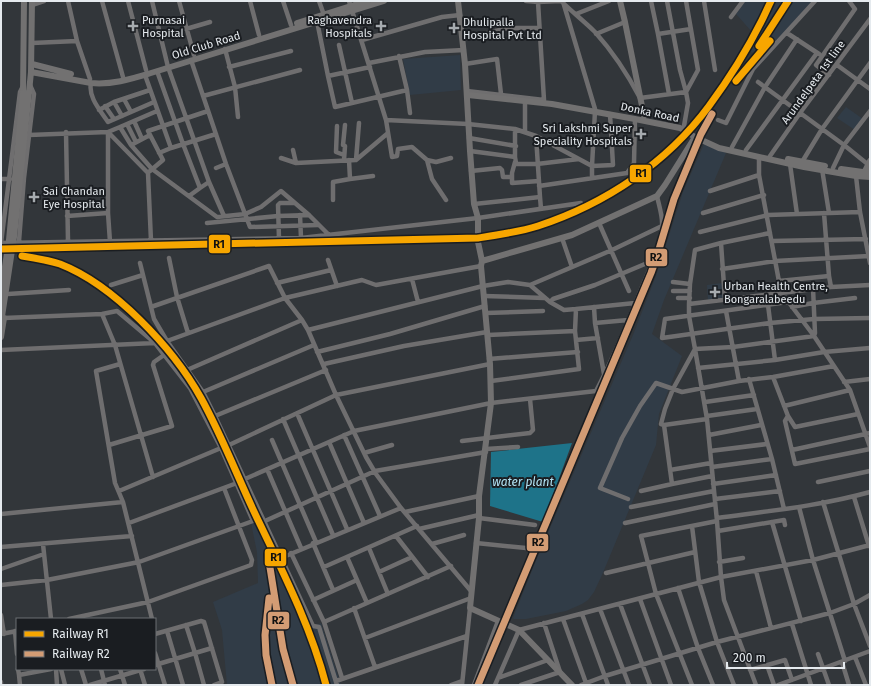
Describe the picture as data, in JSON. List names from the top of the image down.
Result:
{
  "streets": {
    "street": ["Old Club Road", "Arundelpeta 1st line", "Donka Road"]
  },
  "crossings": [
    ["Arundelpeta 1st line", "Donka Road"]
  ],
  "water": ["water plant"],
  "places": {
    "health": [
      "Purnasai Hospital",
      "Raghavendra Hospitals",
      "Dhulipalla Hospital Pvt Ltd",
      "Sri Lakshmi Super Speciality Hospitals",
      "Sai Chandan Eye Hospital",
      "Urban Health Centre, Bongaralabeedu"
    ]
  },
  "lines": ["rail line R1", "rail line R2"],
  "legend": ["Railway R1", "Railway R2"],
  "scale_bar": "200 m"
}
